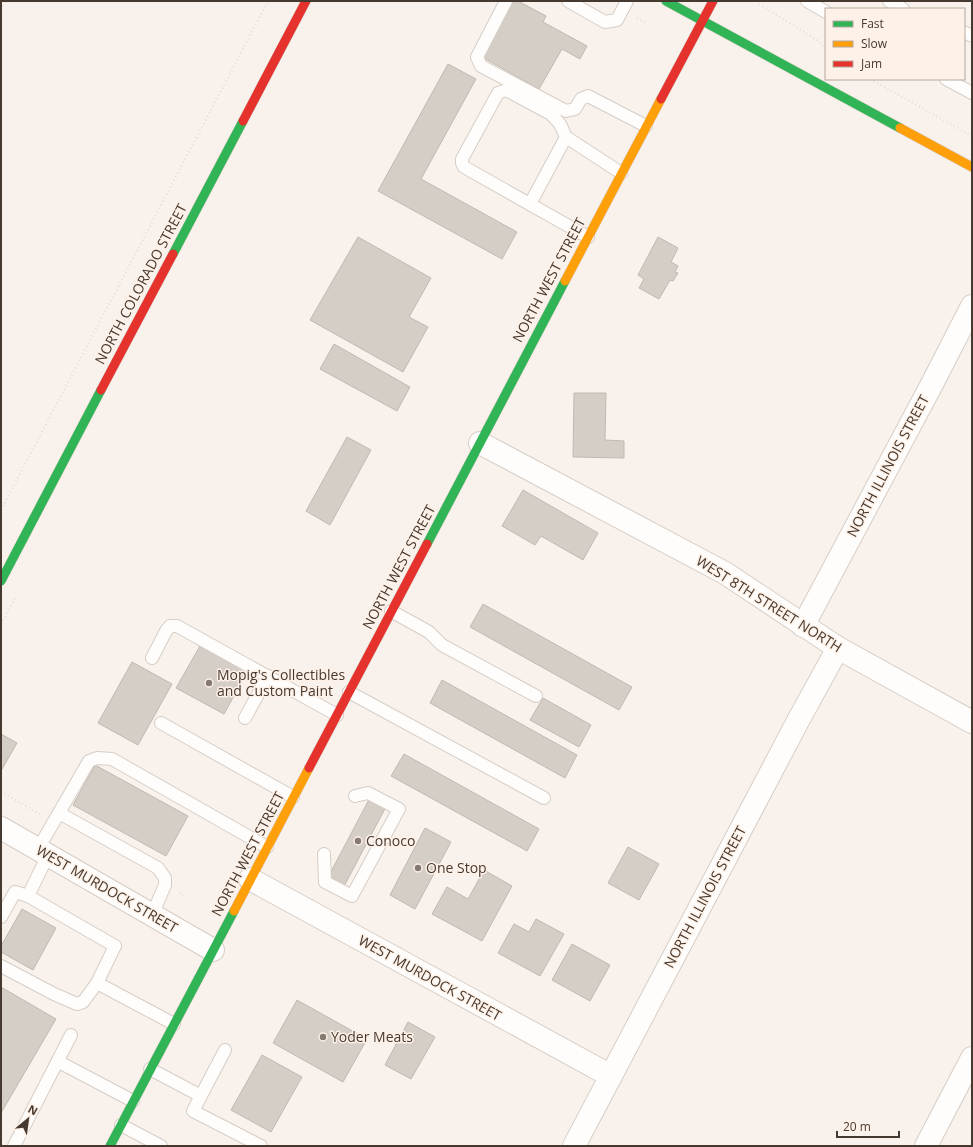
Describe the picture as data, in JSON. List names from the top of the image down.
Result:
{
  "streets": {
    "main road": ["NORTH WEST STREET", "NORTH COLORADO STREET"],
    "street": ["NORTH ILLINOIS STREET", "WEST 8TH STREET NORTH", "WEST MURDOCK STREET"]
  },
  "crossings": [
    ["NORTH WEST STREET", "WEST 8TH STREET NORTH"],
    ["NORTH WEST STREET", "WEST MURDOCK STREET"],
    ["NORTH ILLINOIS STREET", "WEST 8TH STREET NORTH"],
    ["NORTH ILLINOIS STREET", "WEST MURDOCK STREET"]
  ],
  "places": [
    "Mopig's Collectibles and Custom Paint",
    "Conoco",
    "One Stop",
    "Yoder Meats"
  ],
  "legend": ["Fast", "Slow", "Jam"],
  "scale_bar": "20 m",
  "north": "top right"
}
